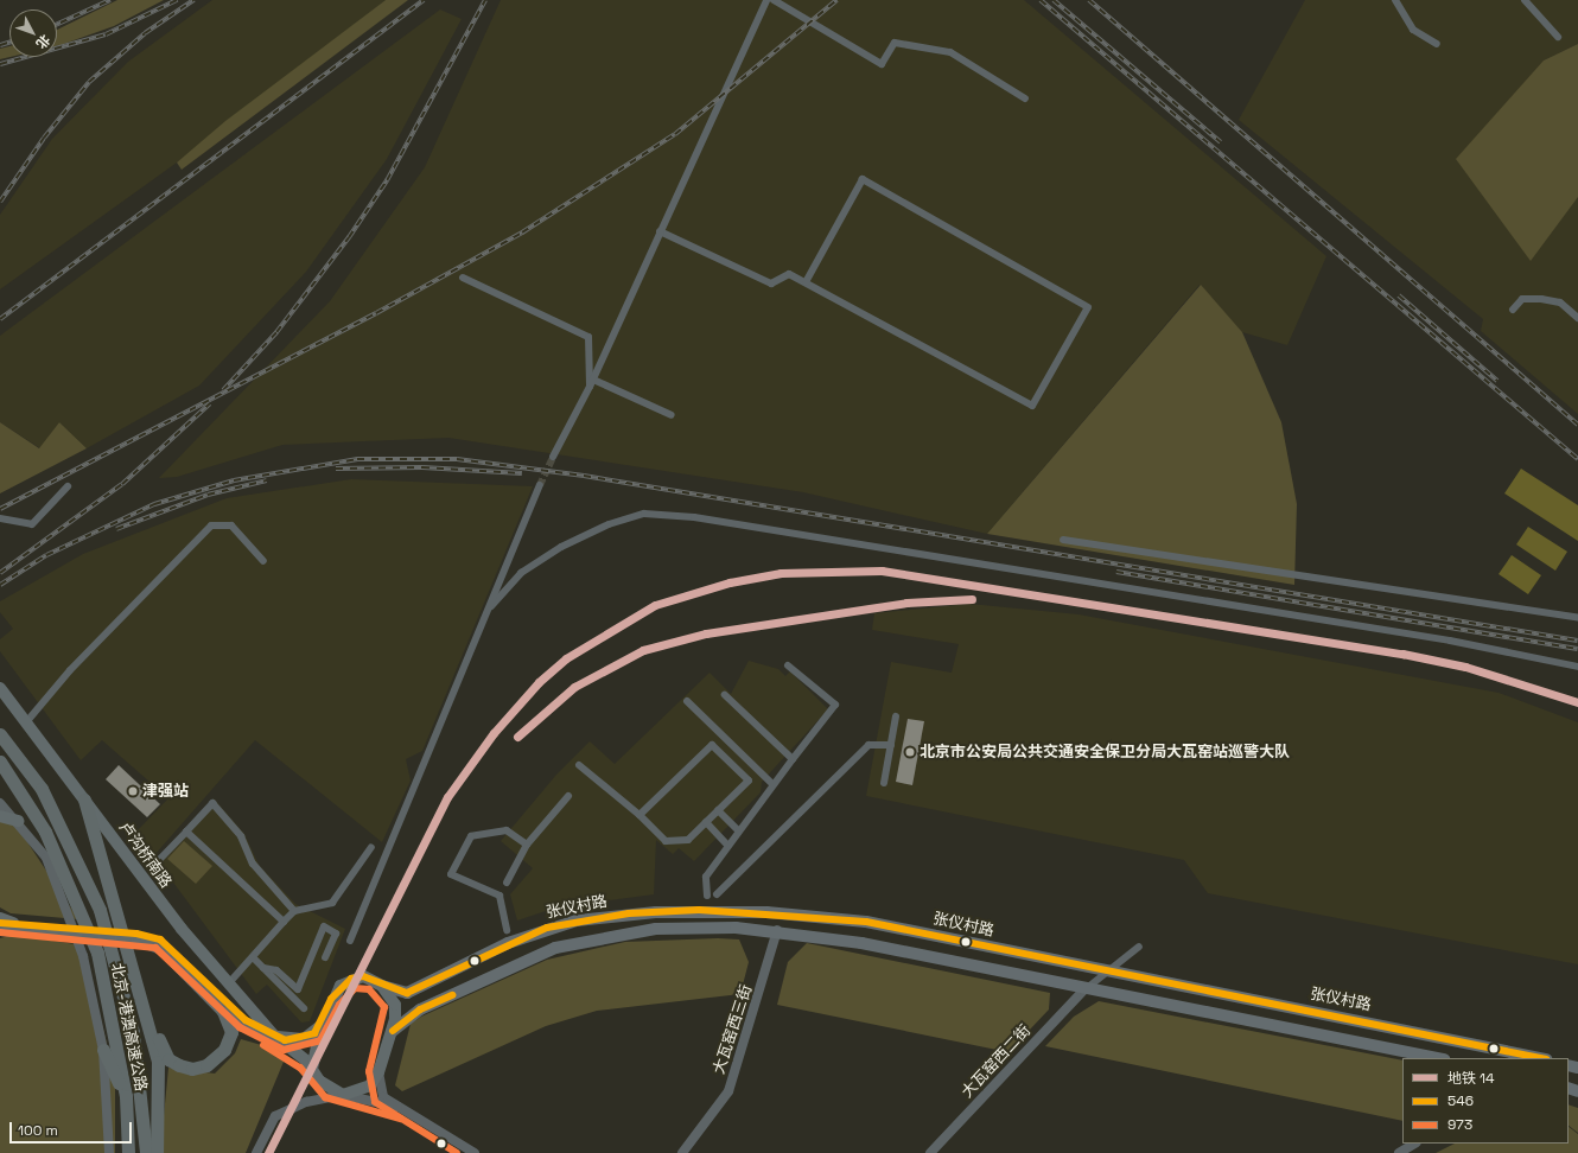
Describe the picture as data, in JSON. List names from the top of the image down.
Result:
{
  "streets": {
    "highway": ["卢沟桥南路", "北京-港澳高速公路"],
    "main road": ["张仪村路"],
    "street": ["大瓦窑西三街", "大瓦窑西二街"]
  },
  "places": ["北京市公安局公共交通安全保卫分局大瓦窑站巡警大队", "津强站"],
  "lines": ["metro line 14", "transit line 546", "transit line 973"],
  "legend": ["地铁 14", "546", "973"],
  "scale_bar": "100 m",
  "north": "bottom right"
}
